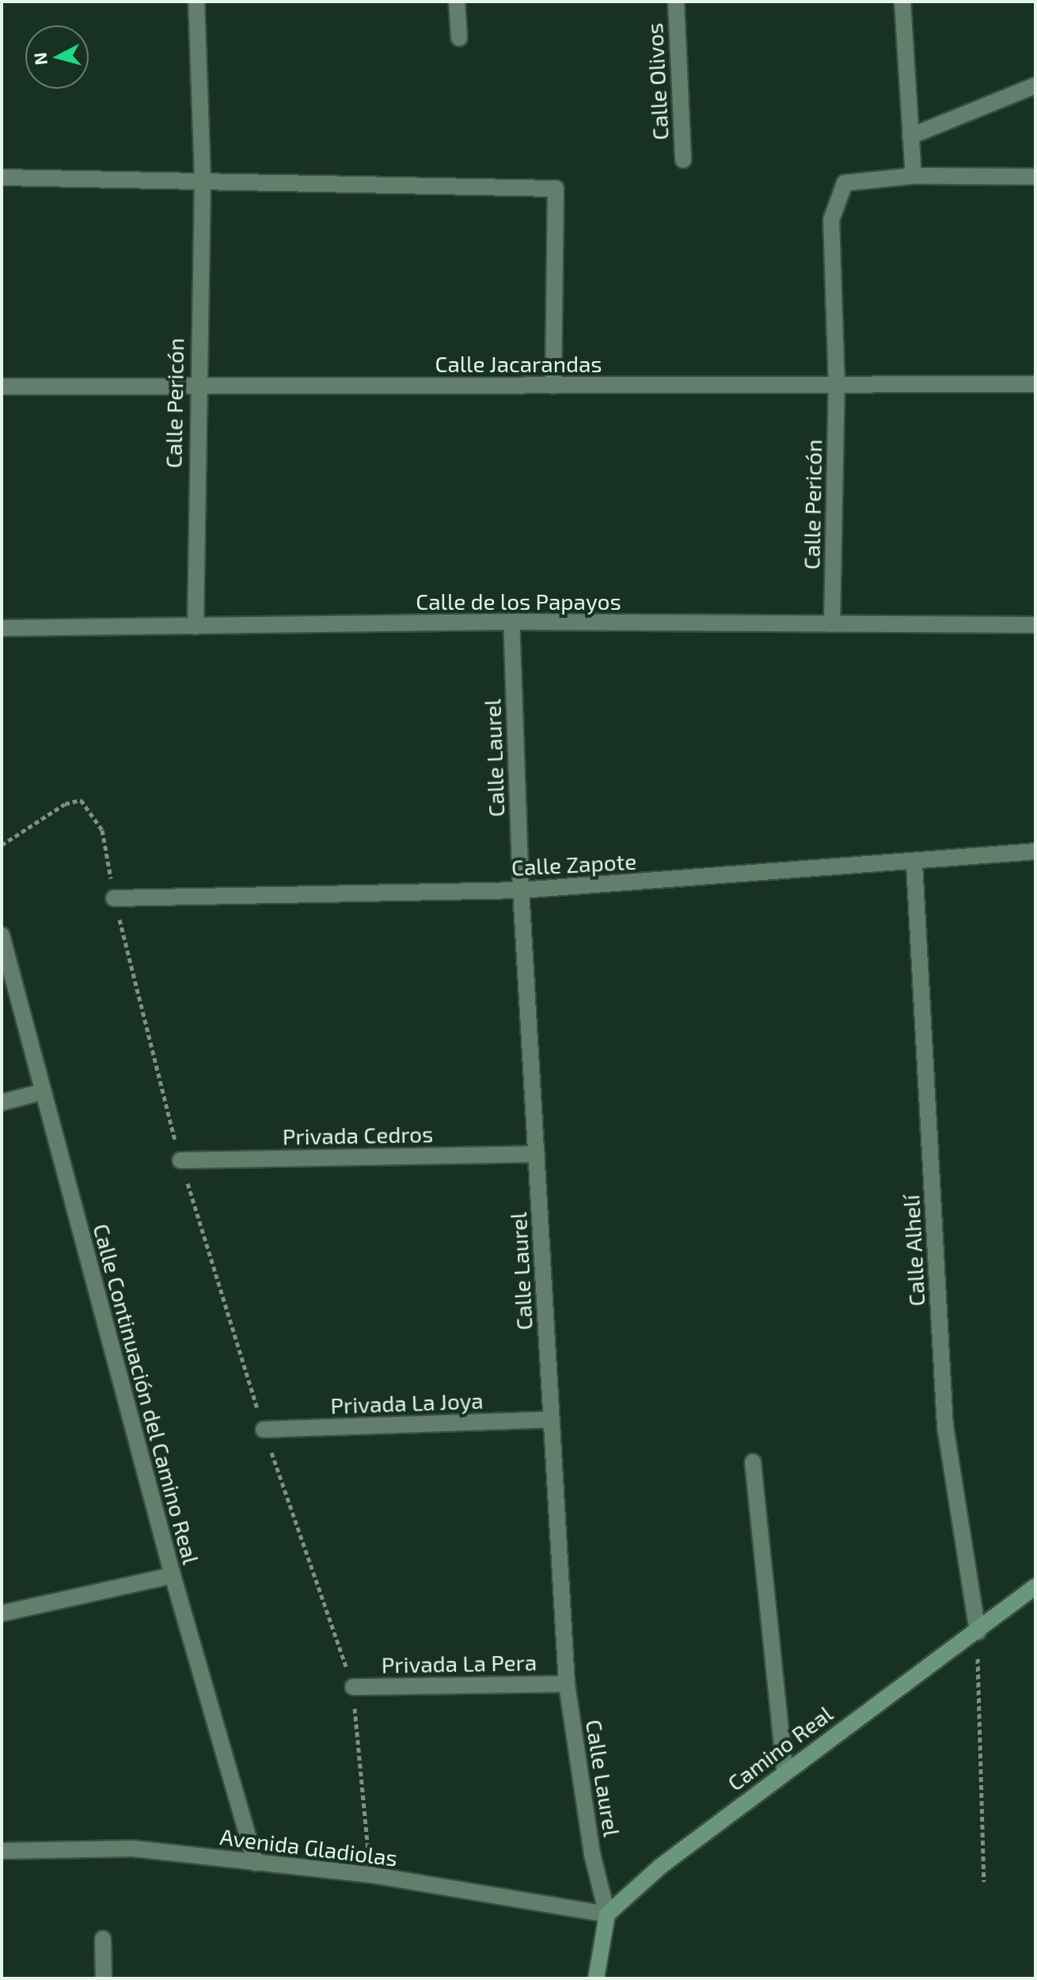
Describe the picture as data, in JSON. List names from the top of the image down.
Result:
{
  "streets": {
    "street": [
      "Calle Olivos",
      "Calle Jacarandas",
      "Calle Pericón",
      "Calle de los Papayos",
      "Calle Laurel",
      "Calle Zapote",
      "Privada Cedros",
      "Calle Alhelí",
      "Calle Continuación del Camino Real",
      "Privada La Joya",
      "Privada La Pera",
      "Camino Real",
      "Avenida Gladiolas"
    ]
  },
  "crossings": [
    ["Calle Jacarandas", "Calle Pericón"],
    ["Calle Pericón", "Calle de los Papayos"],
    ["Calle de los Papayos", "Calle Laurel"],
    ["Calle Laurel", "Calle Zapote"],
    ["Calle Laurel", "Privada Cedros"],
    ["Calle Laurel", "Privada La Joya"],
    ["Calle Laurel", "Privada La Pera"],
    ["Calle Laurel", "Camino Real"],
    ["Calle Laurel", "Avenida Gladiolas"],
    ["Calle Zapote", "Calle Alhelí"],
    ["Calle Alhelí", "Camino Real"],
    ["Calle Continuación del Camino Real", "Avenida Gladiolas"],
    ["Camino Real", "Avenida Gladiolas"]
  ],
  "north": "left"
}
